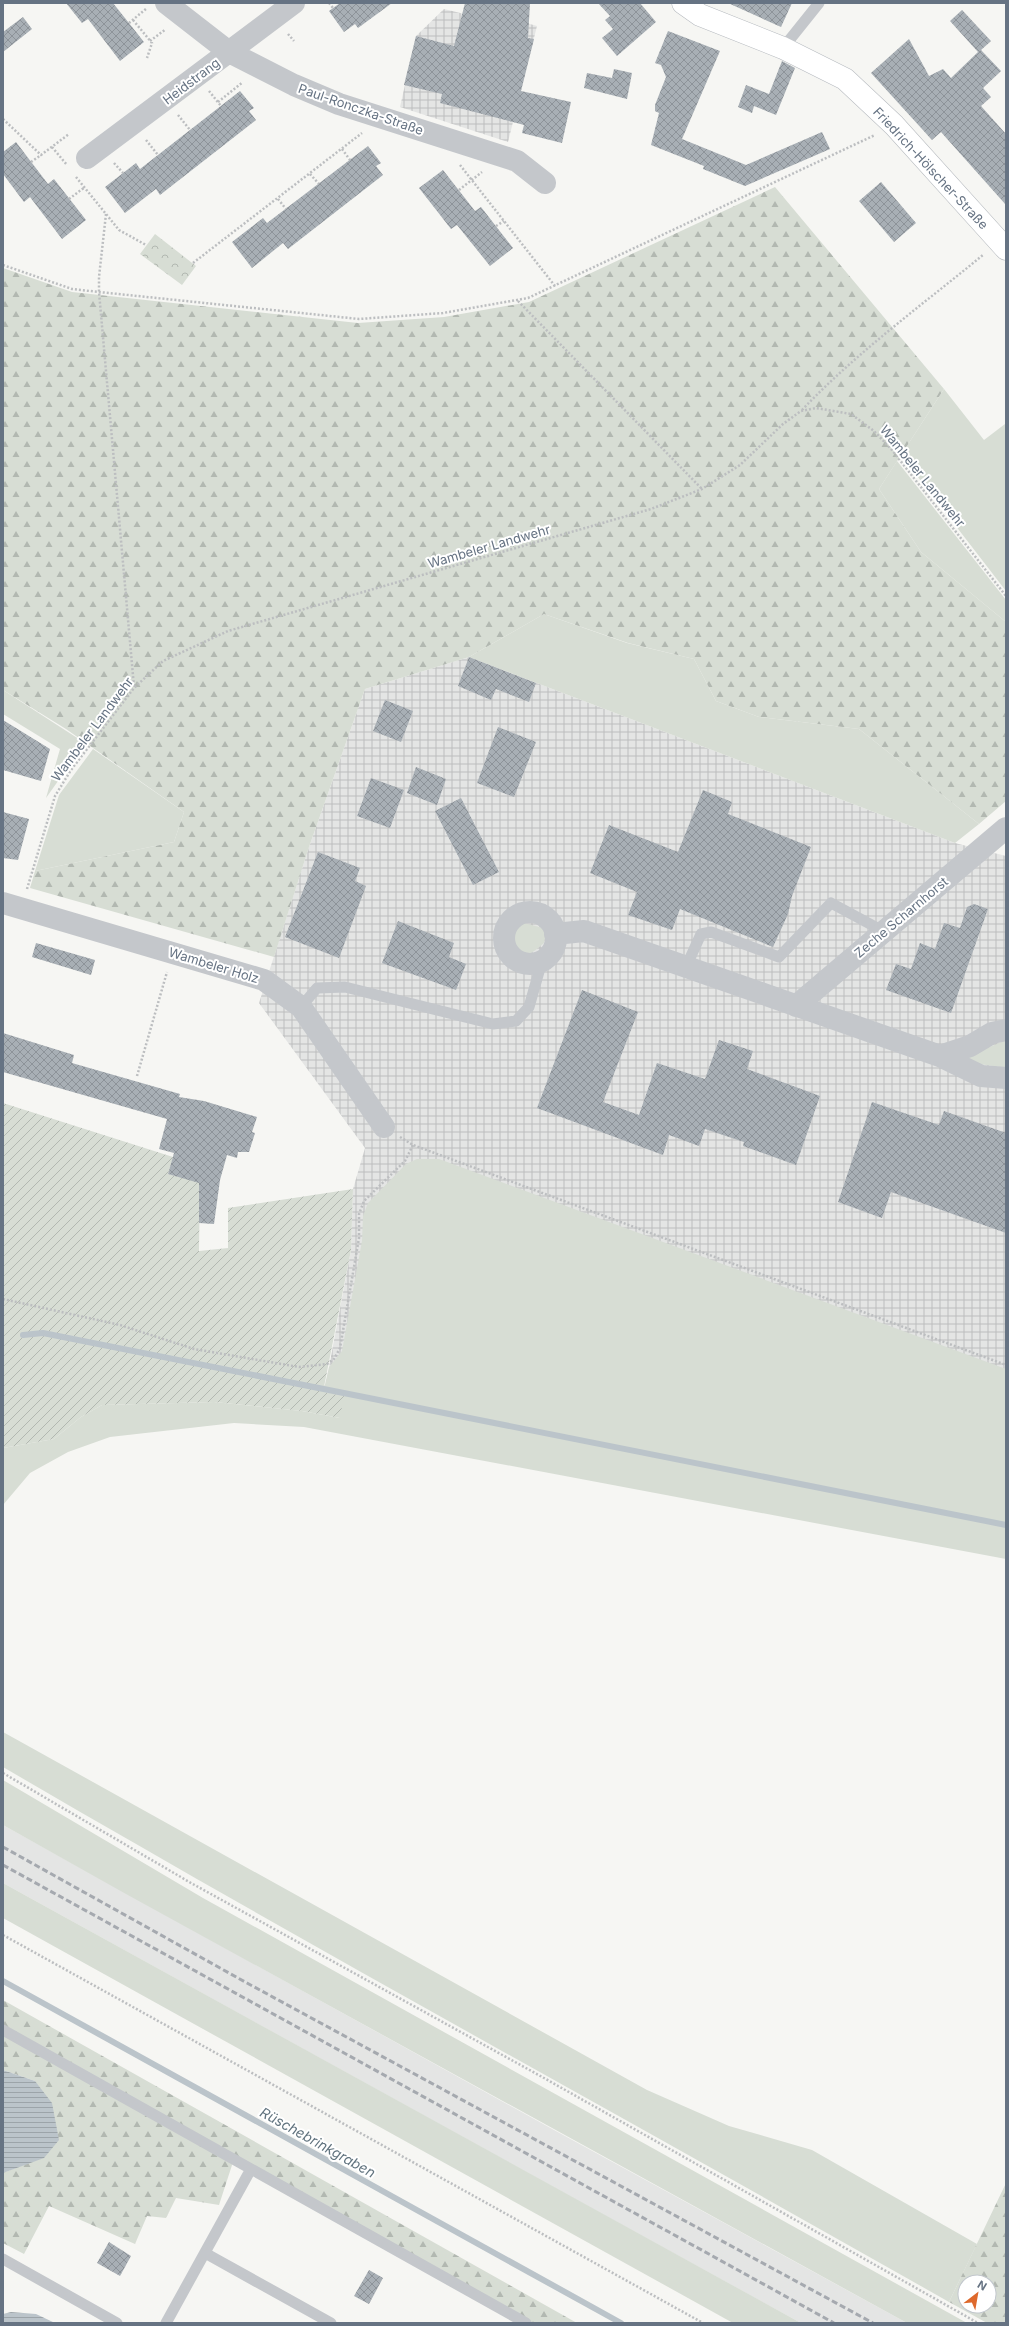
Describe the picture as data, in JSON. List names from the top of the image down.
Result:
{
  "streets": {
    "street": [
      "Heidstrang",
      "Paul-Ronczka-Straße",
      "Friedrich-Hölscher-Straße",
      "Zeche Scharnhorst",
      "Wambeler Holz"
    ],
    "path": ["Wambeler Landwehr"]
  },
  "crossings": [
    ["Heidstrang", "Paul-Ronczka-Straße"],
    ["Wambeler Landwehr", "Wambeler Holz"]
  ],
  "water": ["Rüschebrinkgraben"],
  "north": "top right"
}
